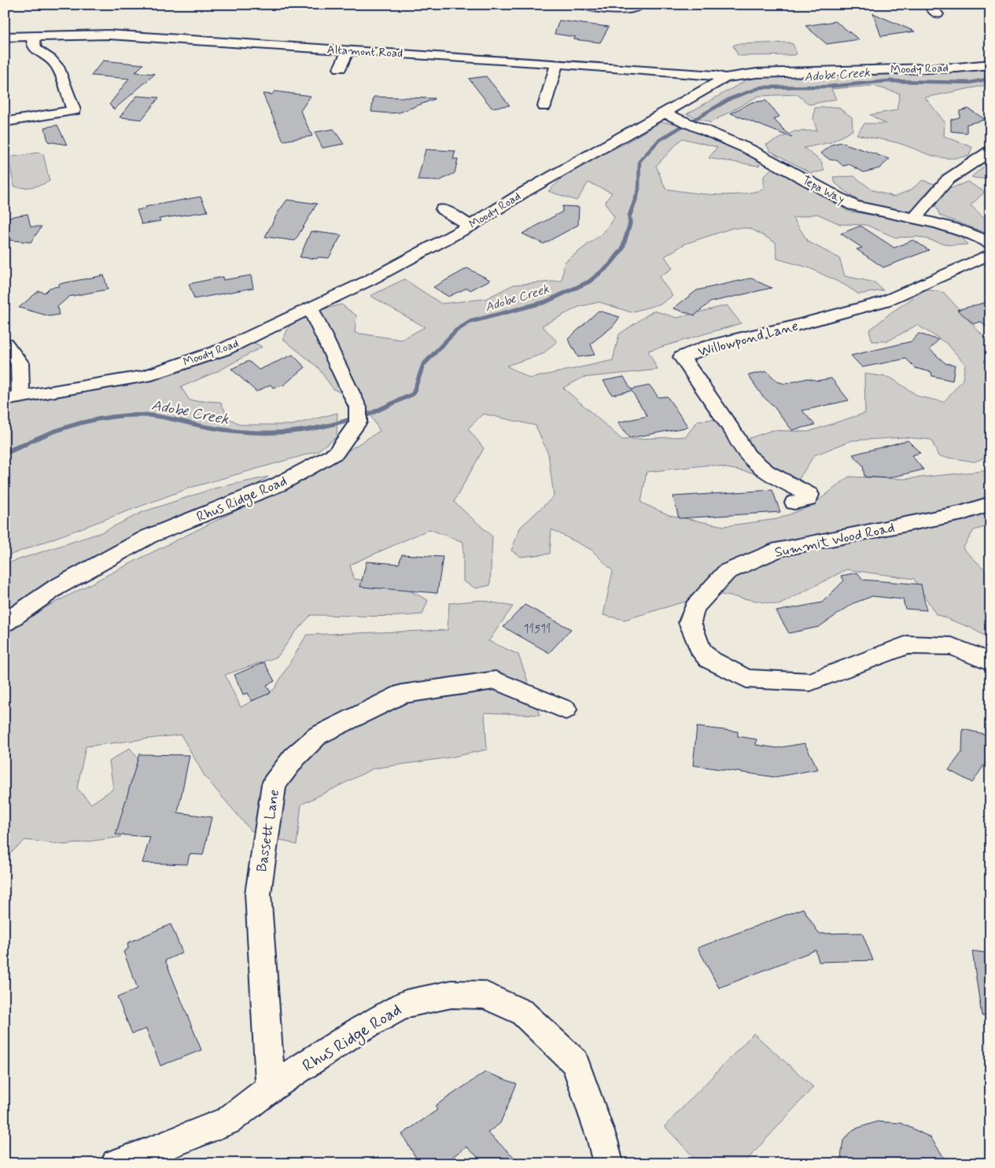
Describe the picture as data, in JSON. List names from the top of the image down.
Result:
{
  "streets": {
    "street": [
      "Altamont Road",
      "Moody Road",
      "Tepa Way",
      "Willowpond Lane",
      "Rhus Ridge Road",
      "Summit Wood Road",
      "Bassett Lane"
    ]
  },
  "crossings": [
    ["Altamont Road", "Moody Road"],
    ["Moody Road", "Tepa Way"],
    ["Moody Road", "Rhus Ridge Road"],
    ["Rhus Ridge Road", "Bassett Lane"]
  ],
  "water": ["Adobe Creek"],
  "house_numbers": ["11511"]
}
